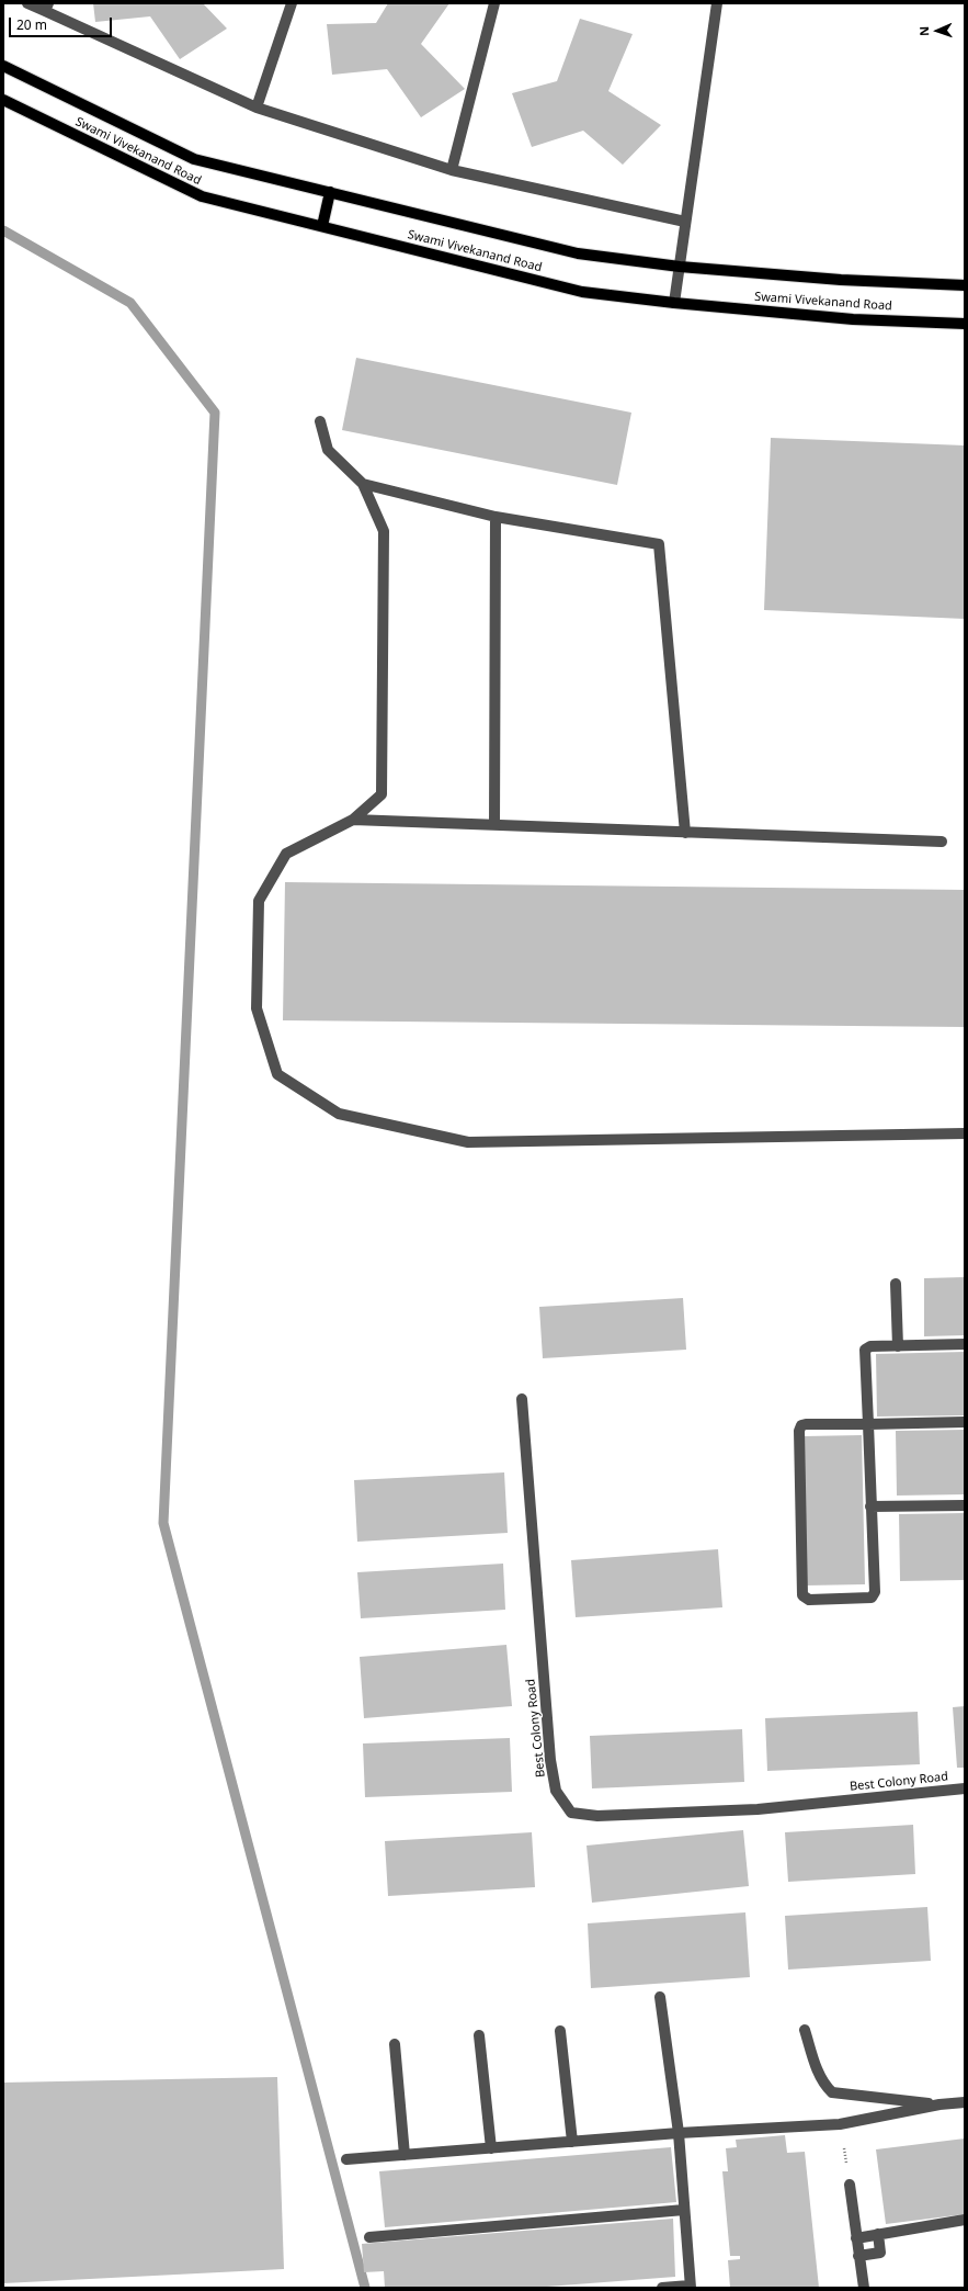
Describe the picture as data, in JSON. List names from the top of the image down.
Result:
{
  "streets": {
    "main road": ["Swami Vivekanand Road"],
    "street": ["Best Colony Road"]
  },
  "scale_bar": "20 m",
  "north": "left"
}
